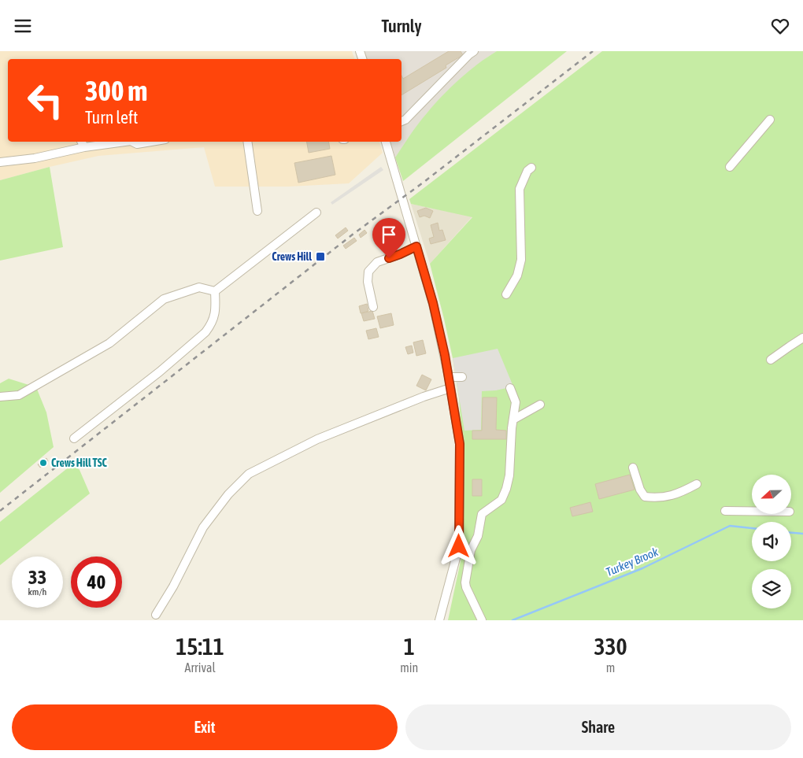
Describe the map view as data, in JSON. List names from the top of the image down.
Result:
{
  "water": ["Turkey Brook"],
  "places": {
    "transit": ["Crews Hill"],
    "other": ["Crews Hill TSC"]
  },
  "north": "left",
  "page": {
    "header": "Turnly",
    "turn": ["300 m", "Turn left"],
    "speed": "33 km/h",
    "limit": "40",
    "eta": [
      "15:11",
      "Arrival",
      "1",
      "min",
      "330",
      "m"
    ],
    "buttons": ["Exit", "Share"]
  }
}
